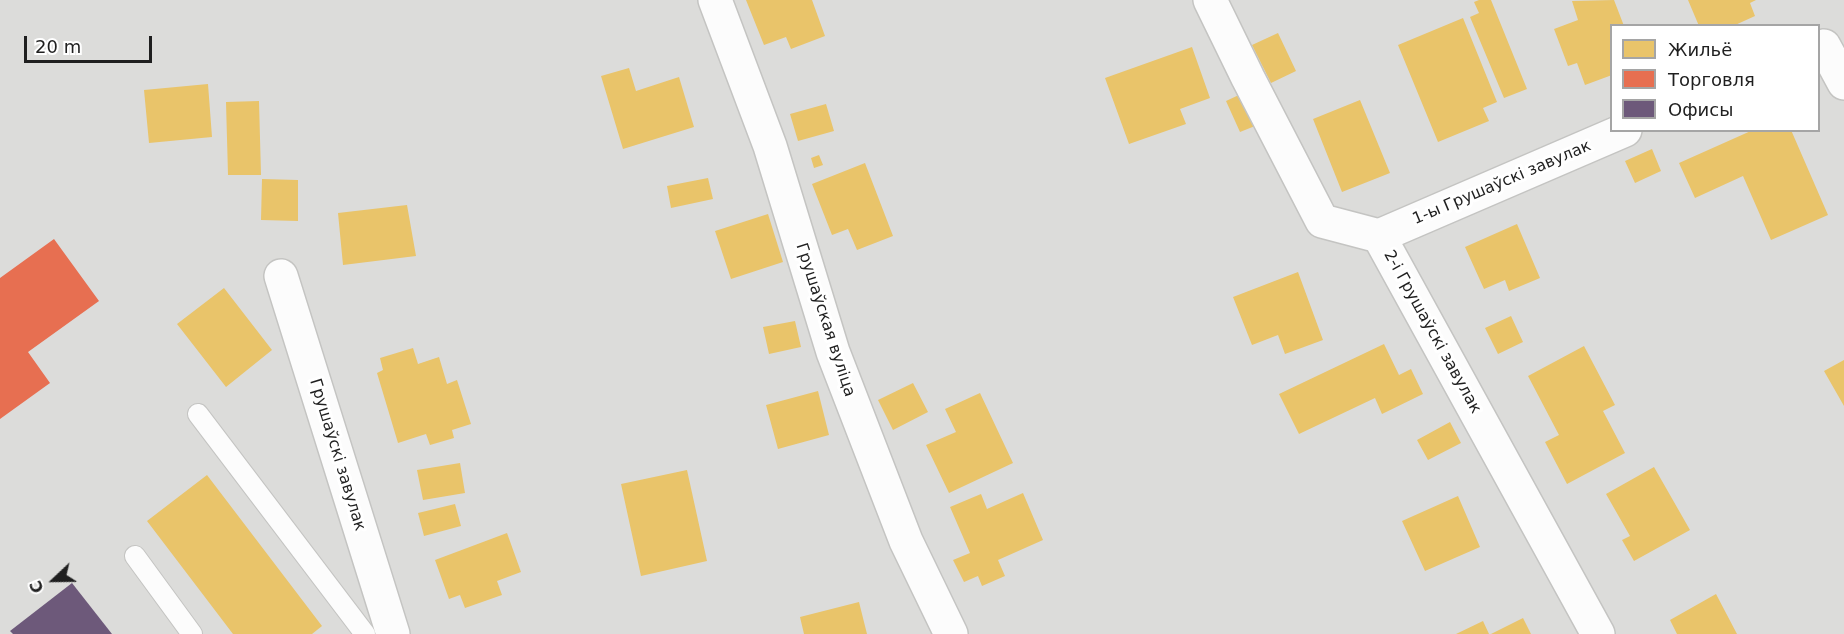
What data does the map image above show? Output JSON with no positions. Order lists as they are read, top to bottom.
{
  "streets": {
    "street": [
      "1-ы Грушаўскі завулак",
      "Грушаўская вуліца",
      "2-і Грушаўскі завулак",
      "Грушаўскі завулак"
    ]
  },
  "crossings": [
    ["1-ы Грушаўскі завулак", "2-і Грушаўскі завулак"]
  ],
  "legend": ["Жильё", "Торговля", "Офисы"],
  "scale_bar": "20 m",
  "north": "left"
}
